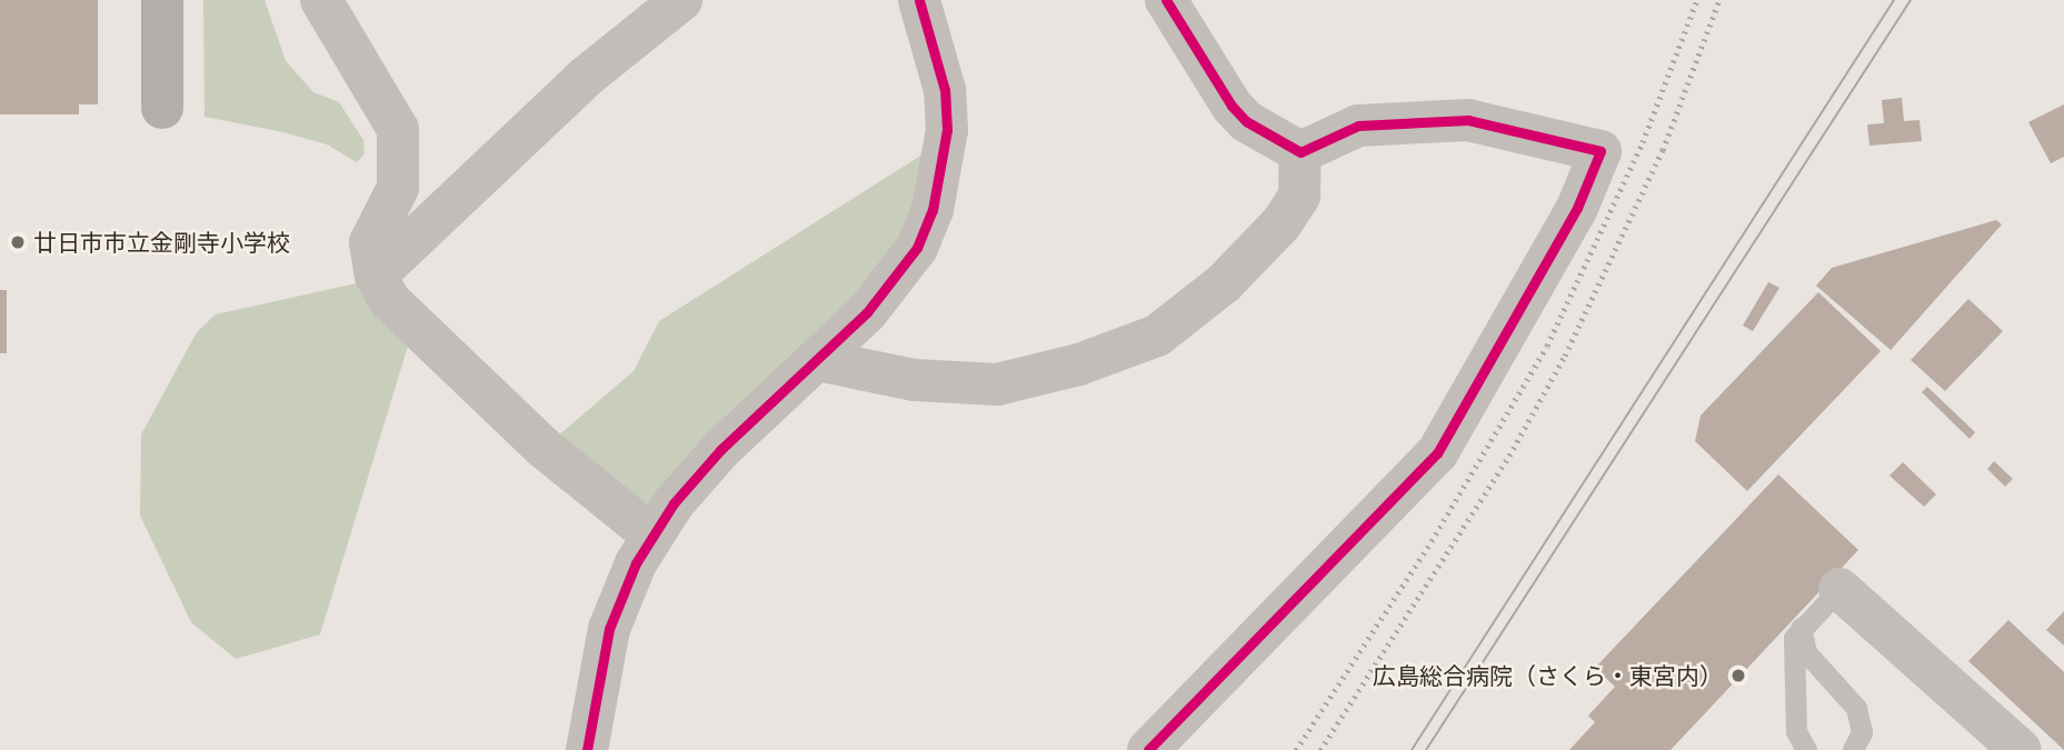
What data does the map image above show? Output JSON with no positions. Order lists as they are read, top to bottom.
{
  "places": ["廿日市市立金剛寺小学校", "広島総合病院（さくら・東宮内）"]
}
